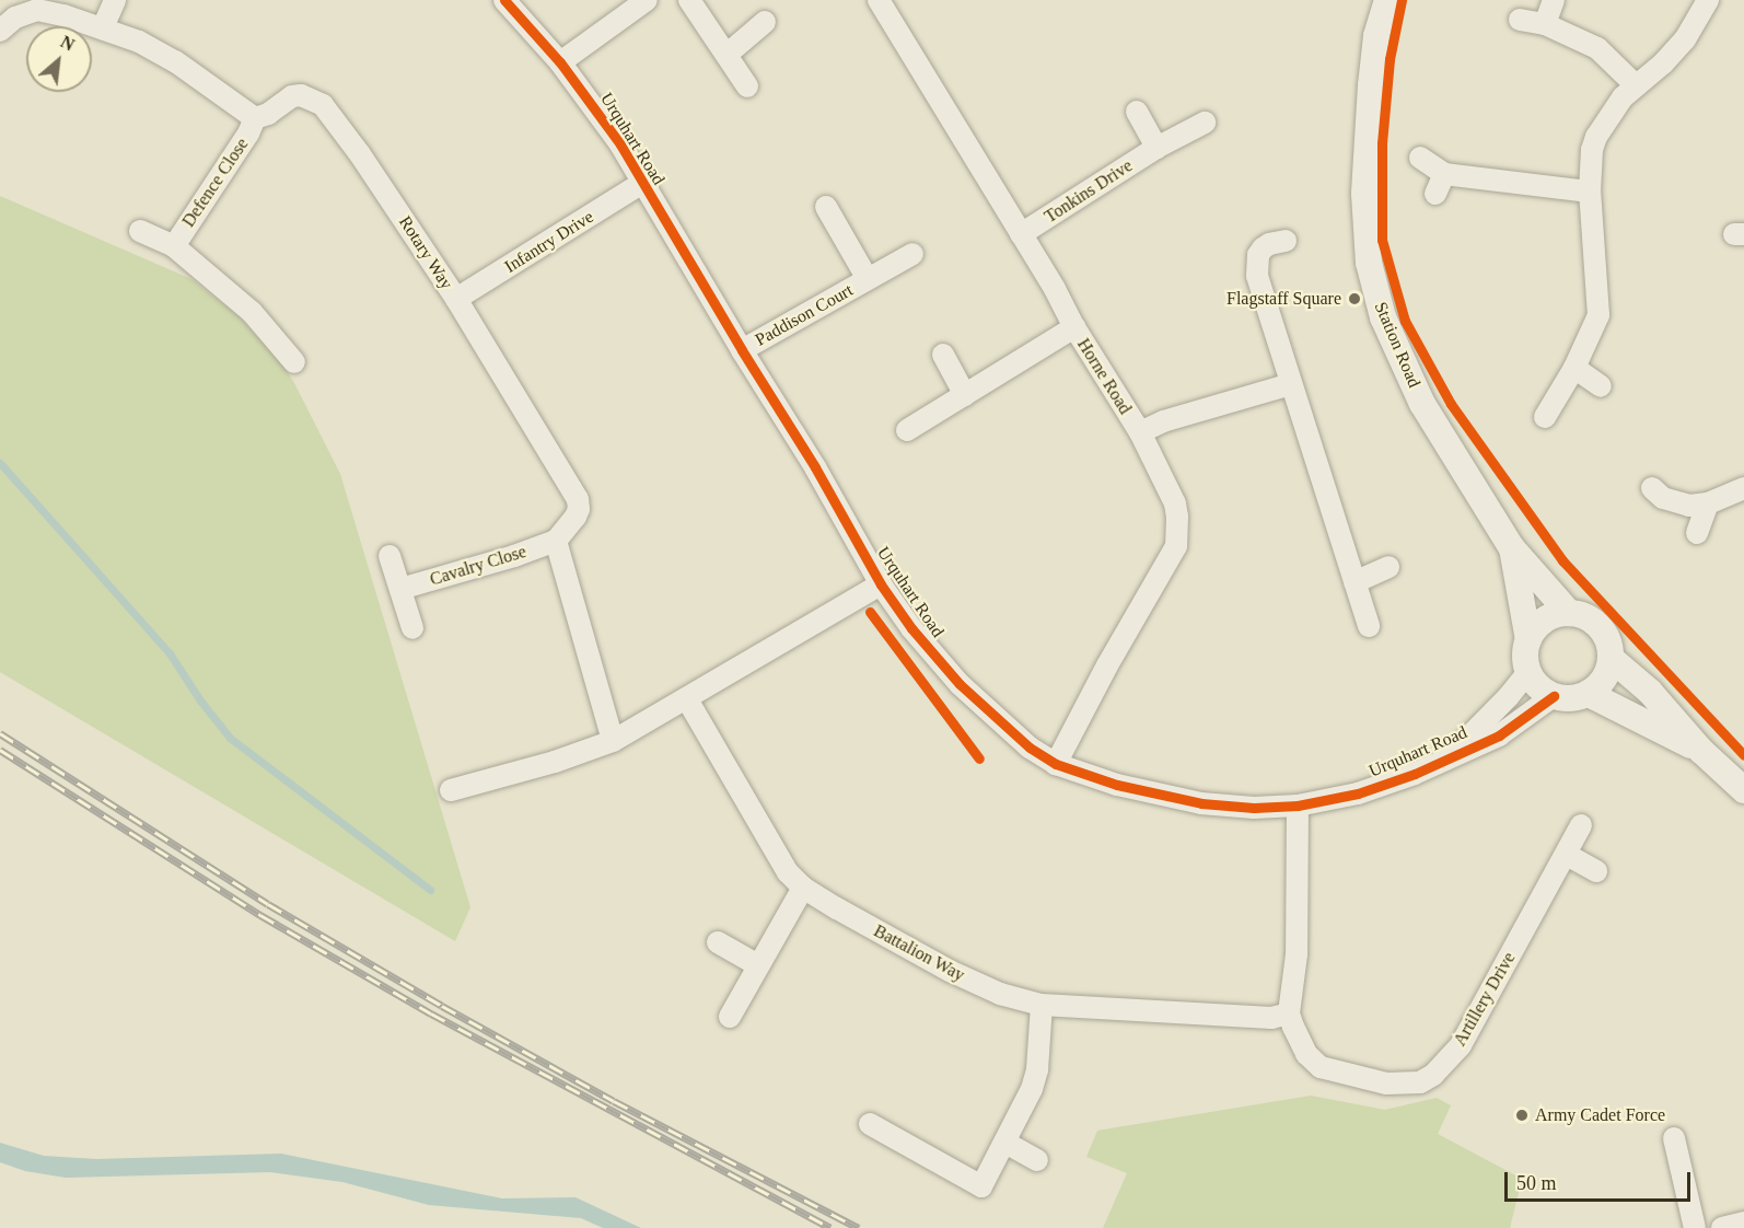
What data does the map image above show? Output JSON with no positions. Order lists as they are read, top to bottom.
{
  "streets": {
    "street": [
      "Urquhart Road",
      "Defence Close",
      "Tonkins Drive",
      "Infantry Drive",
      "Rotary Way",
      "Paddison Court",
      "Station Road",
      "Horne Road",
      "Cavalry Close",
      "Battalion Way",
      "Artillery Drive"
    ]
  },
  "crossings": [
    ["Urquhart Road", "Infantry Drive"],
    ["Urquhart Road", "Paddison Court"],
    ["Urquhart Road", "Station Road"],
    ["Urquhart Road", "Horne Road"],
    ["Defence Close", "Rotary Way"],
    ["Tonkins Drive", "Horne Road"],
    ["Infantry Drive", "Rotary Way"],
    ["Rotary Way", "Cavalry Close"],
    ["Battalion Way", "Artillery Drive"]
  ],
  "places": ["Flagstaff Square", "Army Cadet Force"],
  "scale_bar": "50 m",
  "north": "top right"
}
